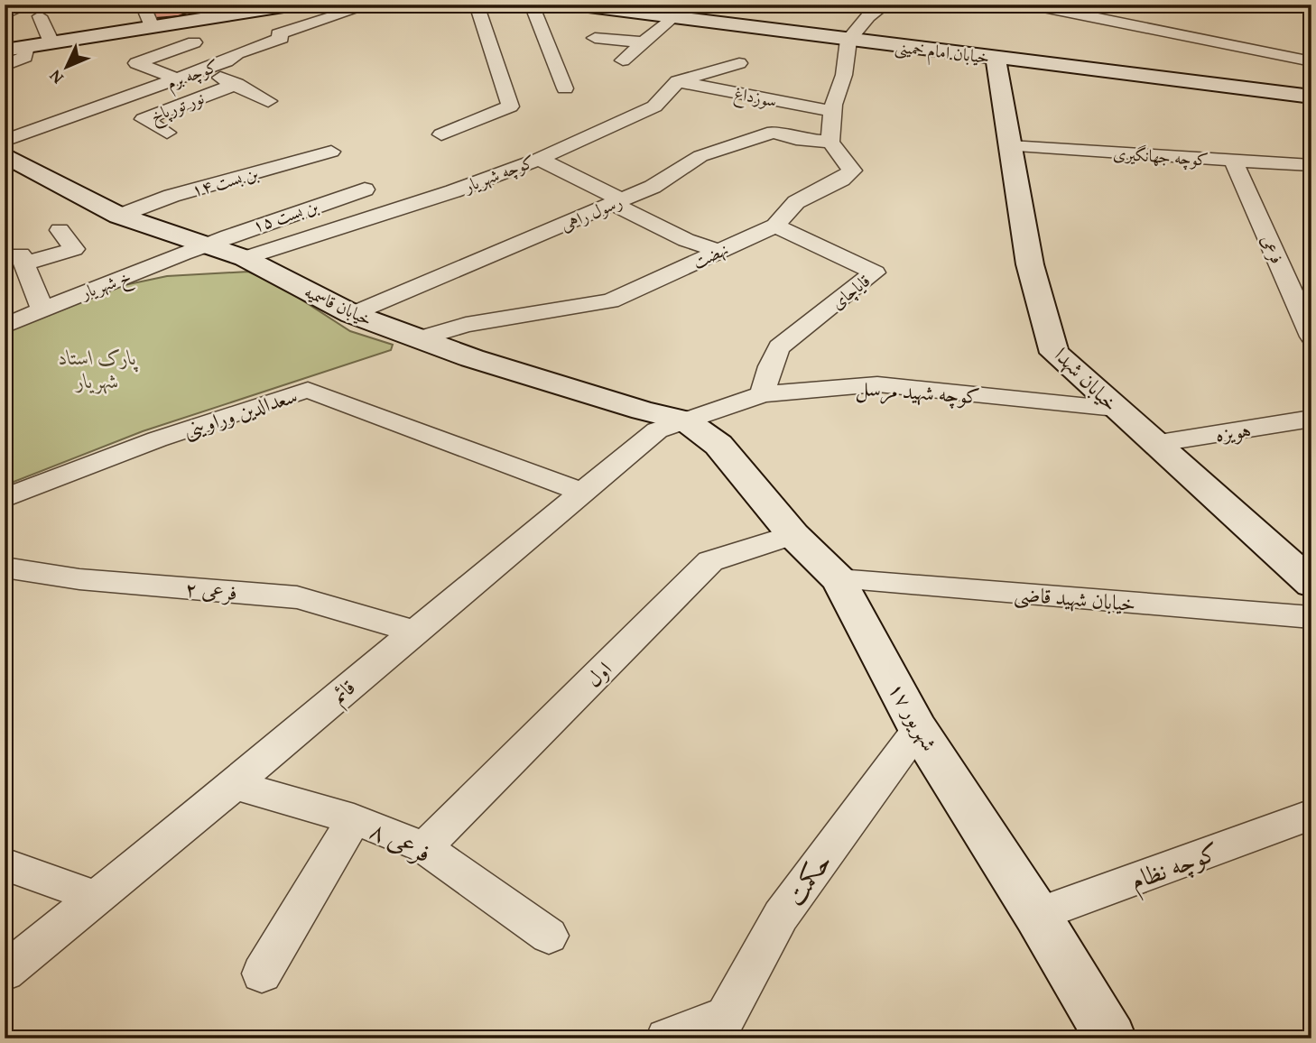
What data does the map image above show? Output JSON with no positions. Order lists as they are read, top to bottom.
{
  "streets": {
    "street": [
      "خیابان امام خمینی",
      "کوچه برم",
      "سوزداغ",
      "نور تورپاخ",
      "کوچه جهانگیری",
      "کوچه شهریار",
      "بن بست ۱۴",
      "رسول راهی",
      "بن بست ۱۵",
      "فرعی",
      "نهضت",
      "خ شهریار",
      "قایاچای",
      "خیابان قاسمیه",
      "خیابان شهدا",
      "کوچه شهید مرسل",
      "سعدالدین وراوینی",
      "هویزه",
      "فرعی ۲",
      "خیابان شهید قاضی",
      "اول",
      "قائم",
      "۱۷ شهریور",
      "فرعی ۸",
      "کوچه نظام",
      "حکمت"
    ]
  },
  "crossings": [
    ["خیابان امام خمینی", "خیابان شهدا"],
    ["سوزداغ", "کوچه شهریار"],
    ["کوچه جهانگیری", "فرعی"],
    ["کوچه جهانگیری", "خیابان شهدا"],
    ["کوچه شهریار", "خیابان قاسمیه"],
    ["بن بست ۱۴", "خیابان قاسمیه"],
    ["رسول راهی", "نهضت"],
    ["رسول راهی", "خیابان قاسمیه"],
    ["بن بست ۱۵", "خ شهریار"],
    ["بن بست ۱۵", "خیابان قاسمیه"],
    ["نهضت", "قایاچای"],
    ["نهضت", "خیابان قاسمیه"],
    ["خ شهریار", "خیابان قاسمیه"],
    ["قایاچای", "کوچه شهید مرسل"],
    ["خیابان قاسمیه", "کوچه شهید مرسل"],
    ["خیابان قاسمیه", "قائم"],
    ["خیابان قاسمیه", "۱۷ شهریور"],
    ["خیابان شهدا", "کوچه شهید مرسل"],
    ["خیابان شهدا", "هویزه"],
    ["کوچه شهید مرسل", "قائم"],
    ["کوچه شهید مرسل", "۱۷ شهریور"],
    ["سعدالدین وراوینی", "قائم"],
    ["فرعی ۲", "قائم"],
    ["خیابان شهید قاضی", "۱۷ شهریور"],
    ["اول", "۱۷ شهریور"],
    ["اول", "فرعی ۸"],
    ["قائم", "۱۷ شهریور"],
    ["قائم", "فرعی ۸"],
    ["۱۷ شهریور", "کوچه نظام"],
    ["۱۷ شهریور", "حکمت"]
  ],
  "parks": ["پارک استاد شهریار"],
  "north": "bottom left"
}
